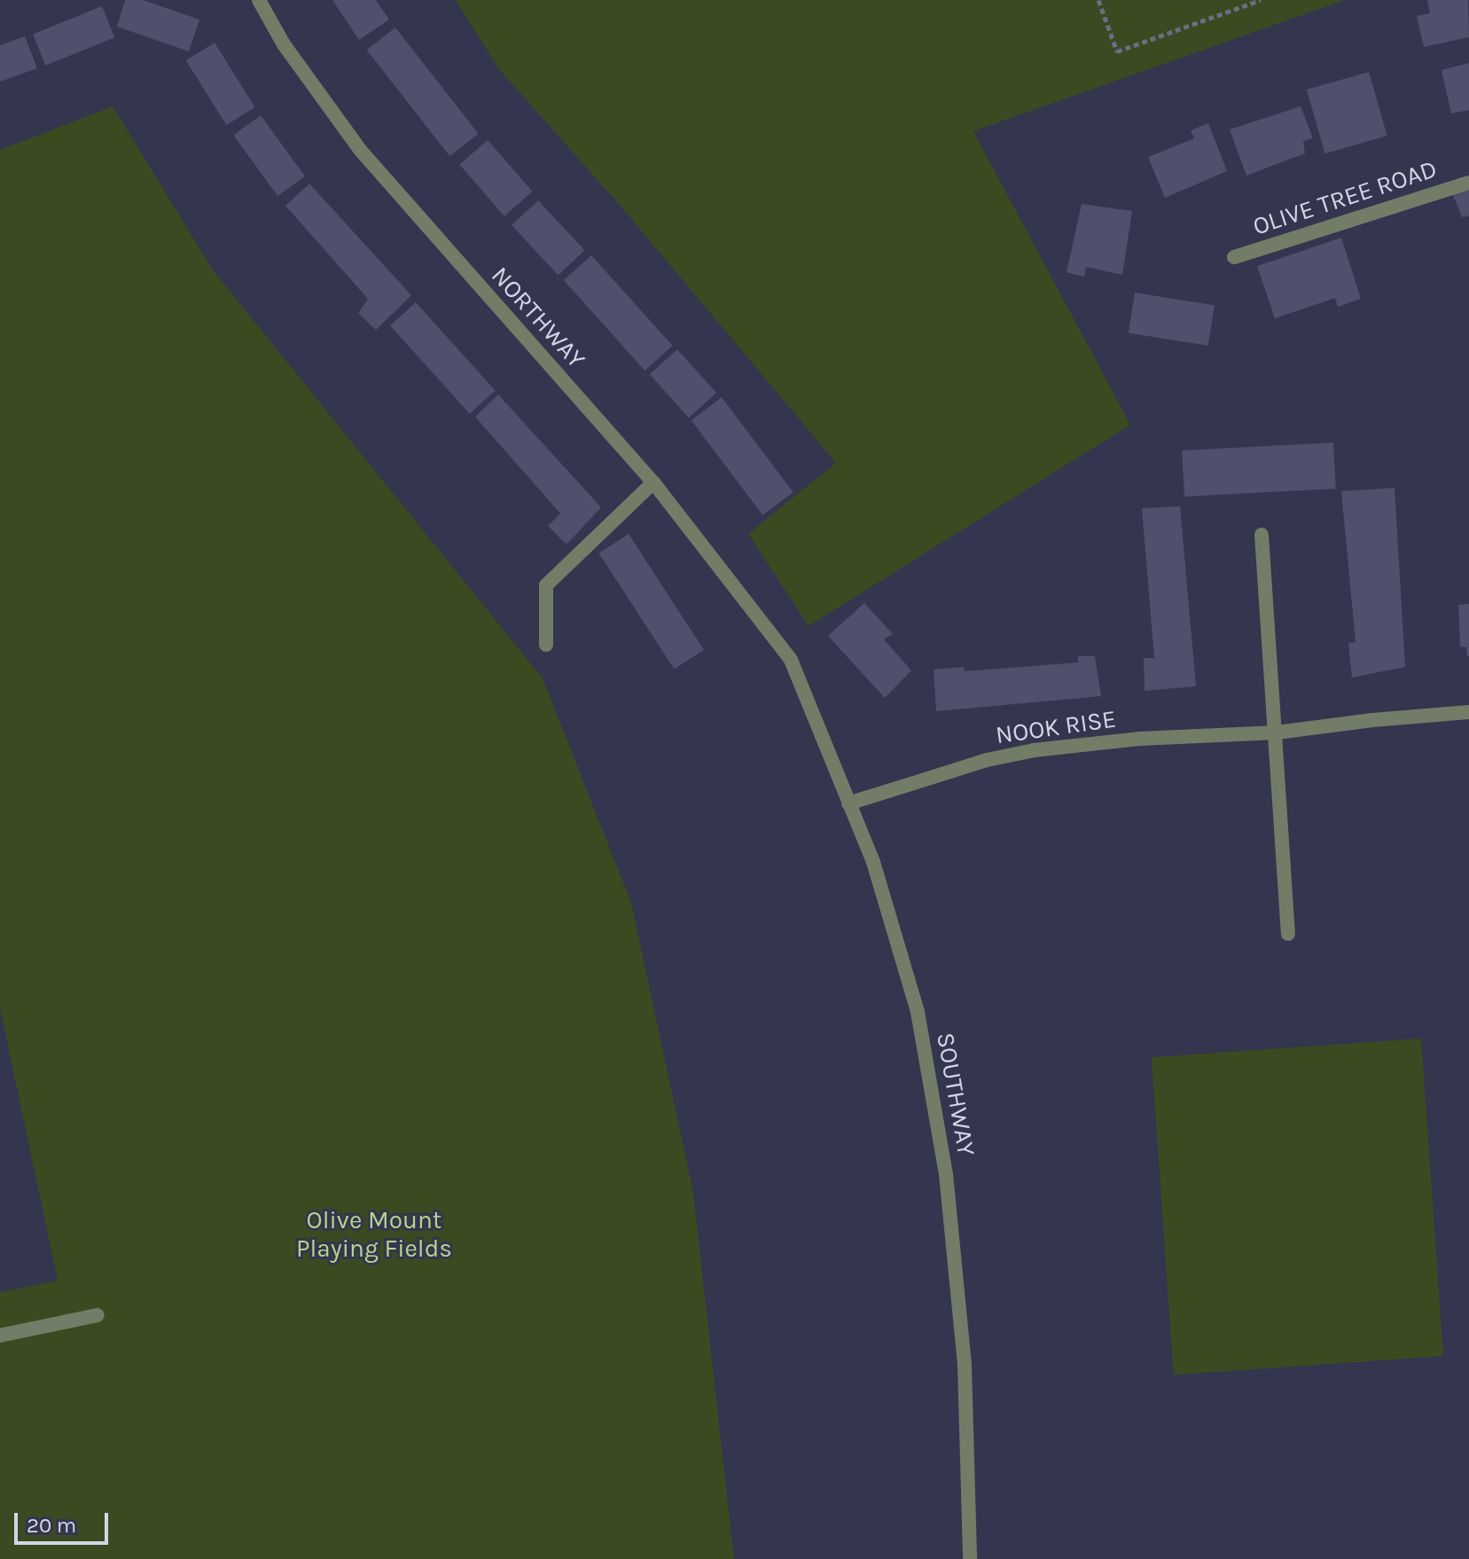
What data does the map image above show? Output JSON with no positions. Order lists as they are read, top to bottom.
{
  "streets": {
    "street": [
      "OLIVE TREE ROAD",
      "NORTHWAY",
      "NOOK RISE",
      "SOUTHWAY"
    ]
  },
  "crossings": [
    ["NORTHWAY", "SOUTHWAY"],
    ["NOOK RISE", "SOUTHWAY"]
  ],
  "parks": ["Olive Mount Playing Fields"],
  "scale_bar": "20 m"
}
